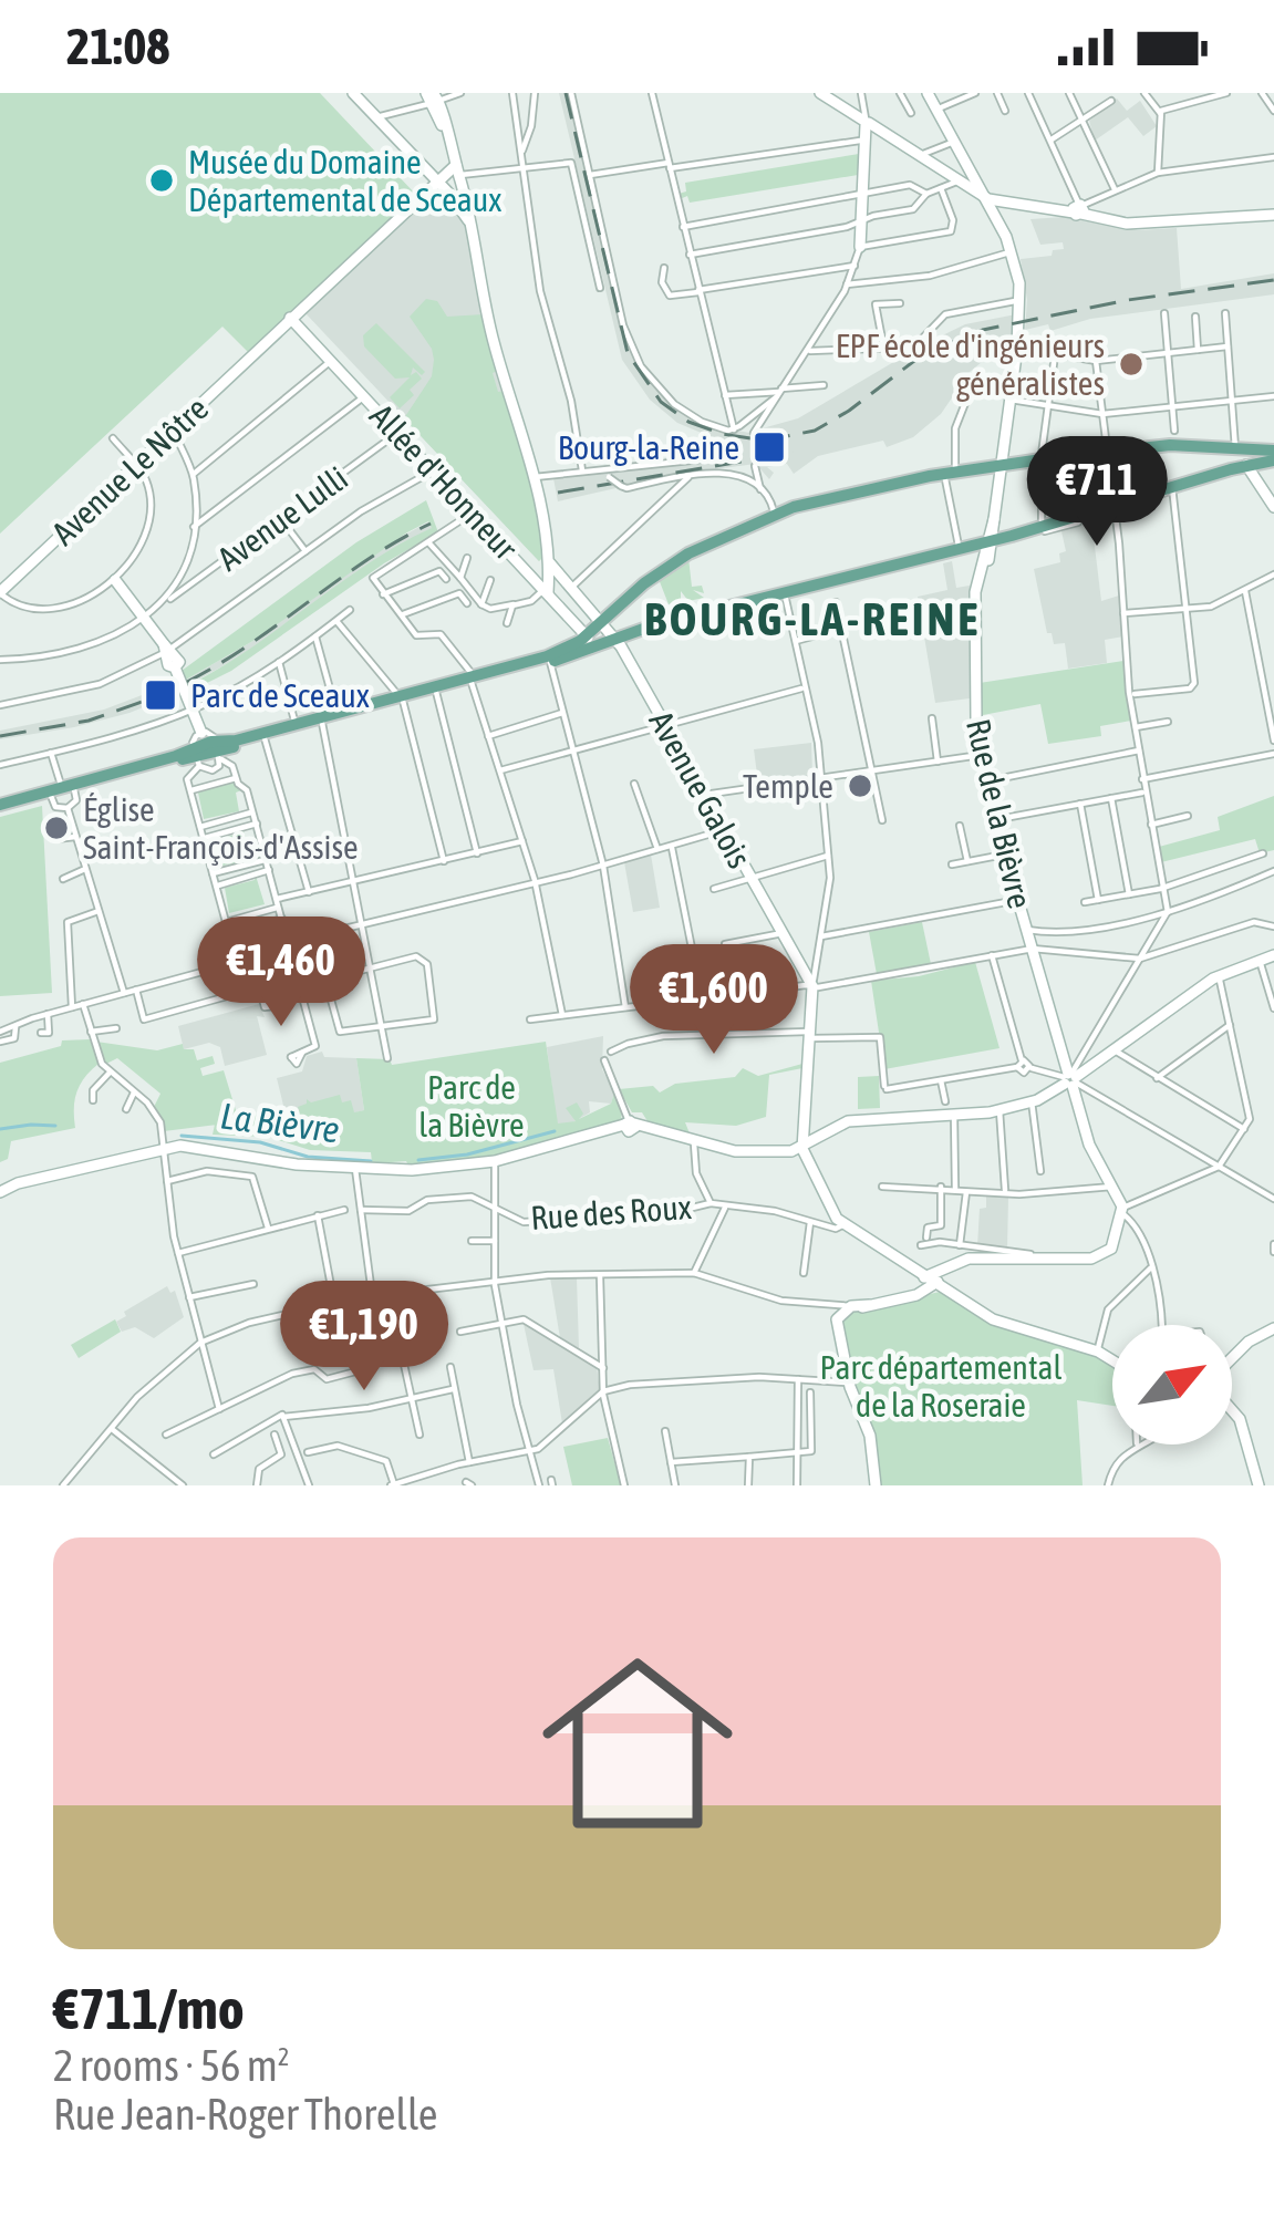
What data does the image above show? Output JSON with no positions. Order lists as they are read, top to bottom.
{
  "streets": {
    "main road": [
      "Avenue Le Nôtre",
      "Allée d'Honneur",
      "Avenue Galois",
      "Rue de la Bièvre"
    ],
    "street": ["Avenue Lulli", "Rue des Roux"]
  },
  "crossings": [
    ["Avenue Le Nôtre", "Allée d'Honneur"],
    ["Allée d'Honneur", "Avenue Lulli"]
  ],
  "districts": ["BOURG-LA-REINE"],
  "water": ["La Bièvre"],
  "parks": ["Parc de la Bièvre", "Parc départemental de la Roseraie"],
  "places": {
    "other": [
      "Musée du Domaine Départemental de Sceaux",
      "EPF école d'ingénieurs généralistes",
      "Temple",
      "Église Saint-François-d'Assise"
    ],
    "transit": ["Bourg-la-Reine", "Parc de Sceaux"]
  },
  "north": "top right",
  "page": {
    "status": "21:08",
    "price": [
      "€711",
      "€1,460",
      "€1,600",
      "€1,190"
    ],
    "list": [
      {
        "name": "€711/mo",
        "note": "2 rooms · 56 m² · Rue Jean-Roger Thorelle"
      }
    ]
  }
}
